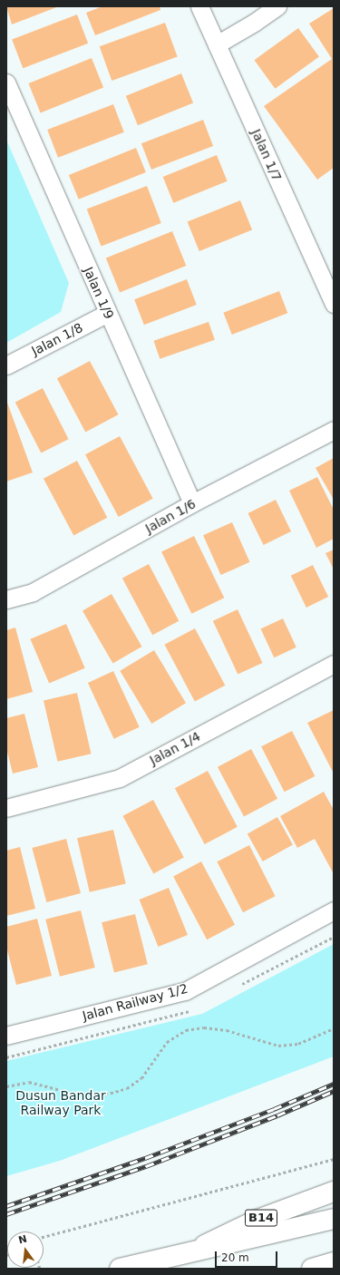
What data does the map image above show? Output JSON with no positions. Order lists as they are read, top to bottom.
{
  "streets": {
    "main road": ["B14"],
    "street": [
      "Jalan 1/7",
      "Jalan 1/9",
      "Jalan 1/8",
      "Jalan 1/6",
      "Jalan 1/4",
      "Jalan Railway 1/2"
    ]
  },
  "crossings": [
    ["Jalan 1/9", "Jalan 1/8"],
    ["Jalan 1/9", "Jalan 1/6"]
  ],
  "parks": ["Dusun Bandar Railway Park"],
  "scale_bar": "20 m",
  "north": "top"
}
